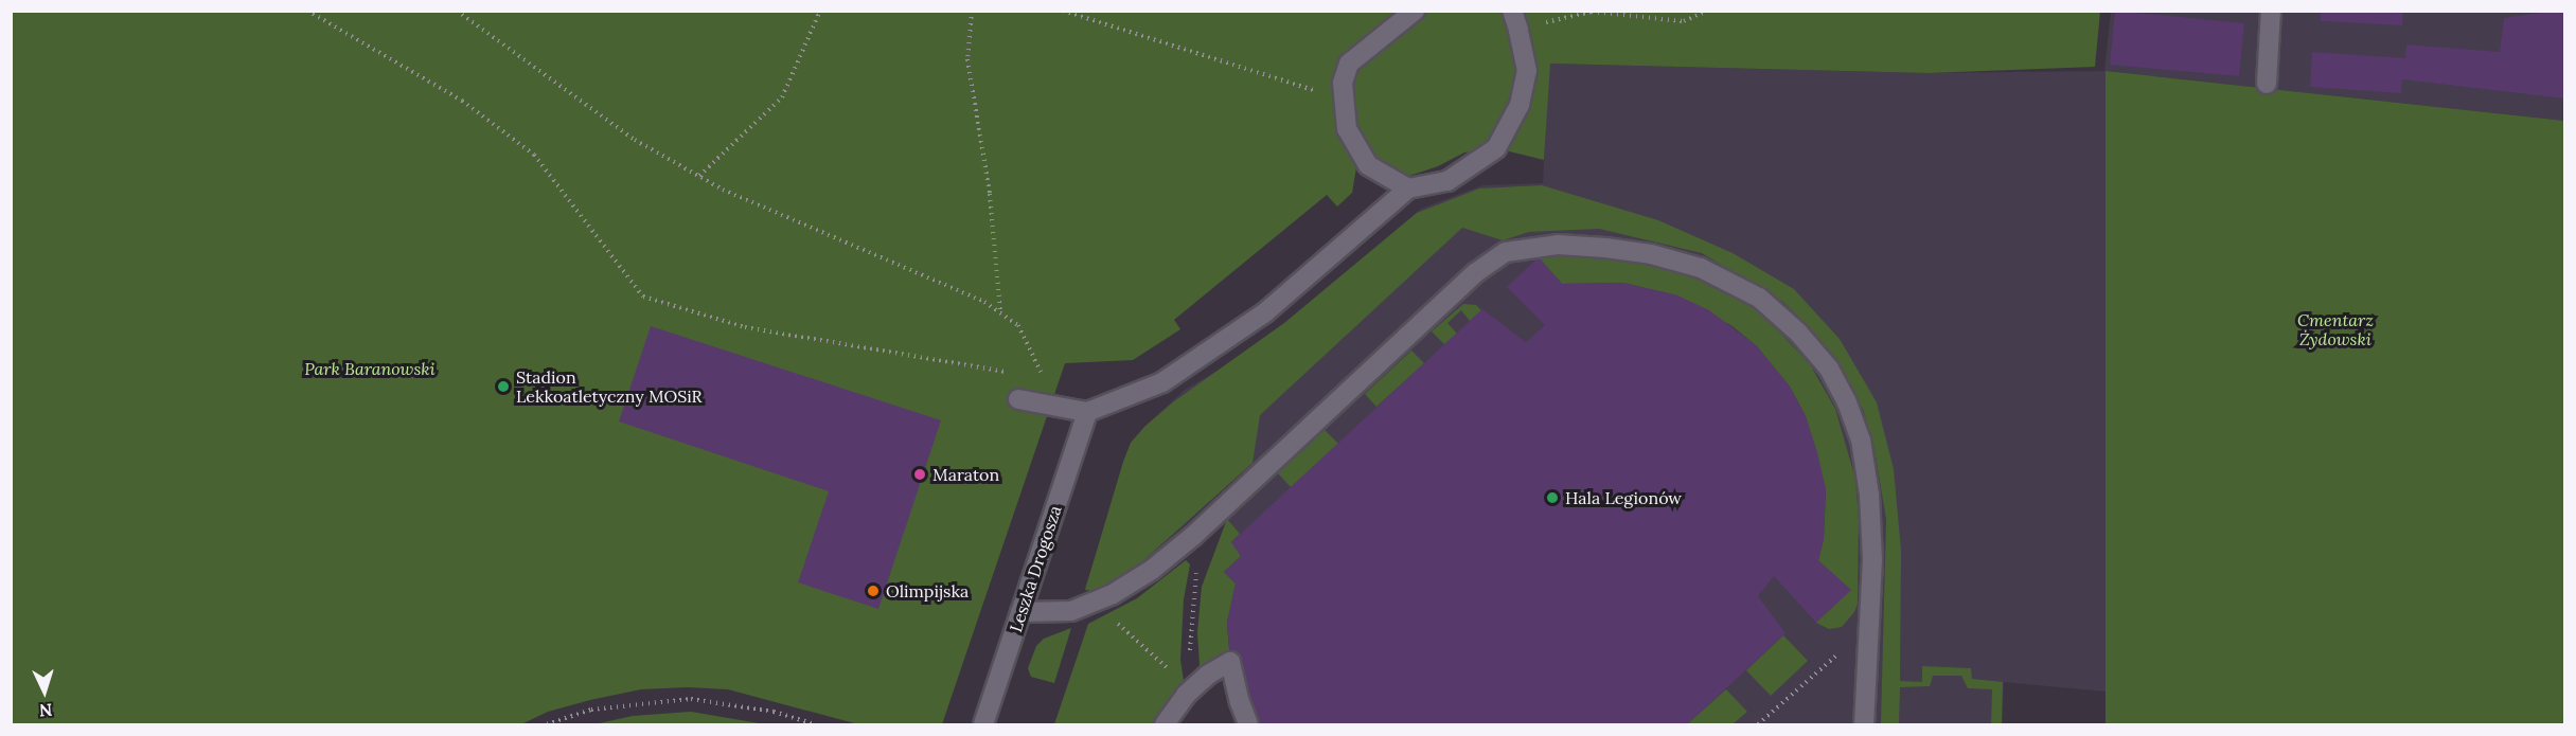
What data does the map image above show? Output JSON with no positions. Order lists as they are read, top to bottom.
{
  "streets": {
    "street": ["Leszka Drogosza"]
  },
  "parks": ["Cmentarz Żydowski", "Park Baranowski"],
  "places": [
    "Stadion Lekkoatletyczny MOSiR",
    "Maraton",
    "Hala Legionów",
    "Olimpijska"
  ],
  "north": "bottom"
}
